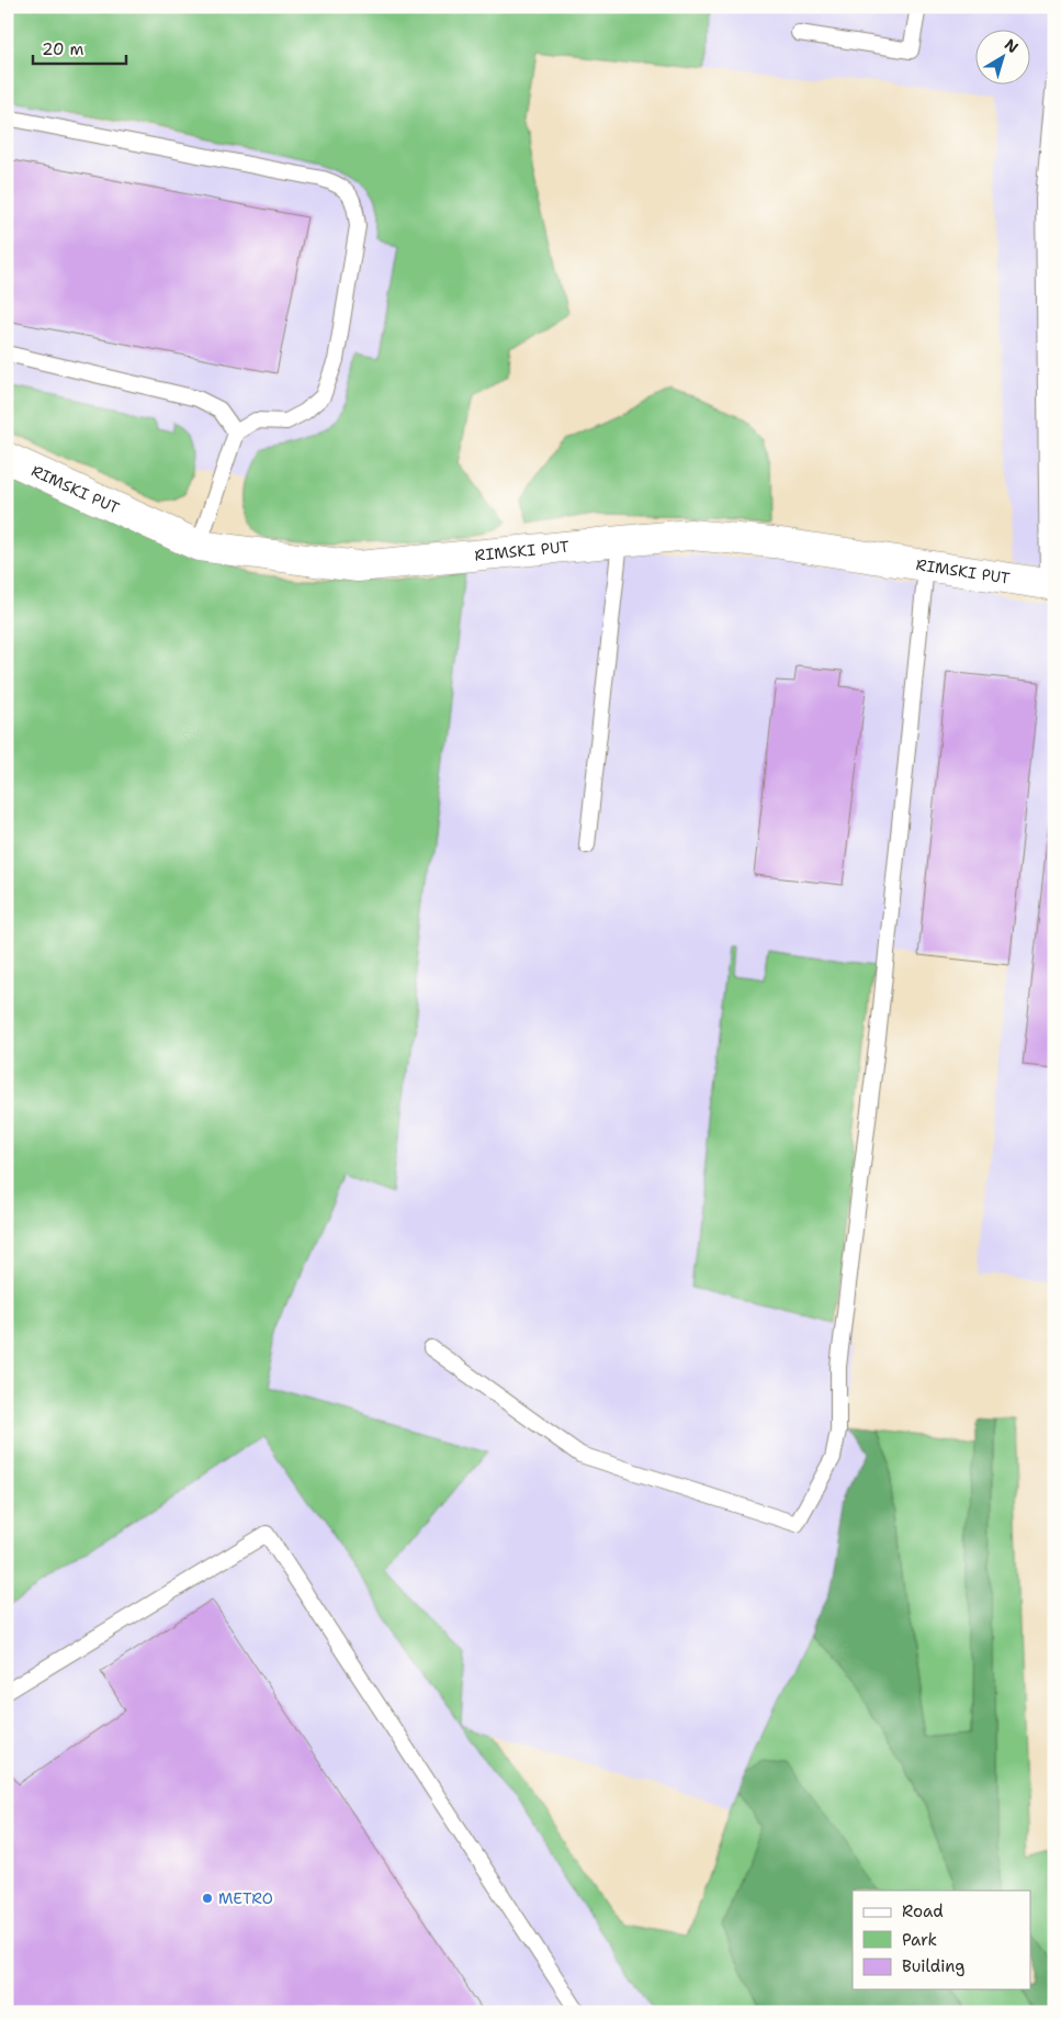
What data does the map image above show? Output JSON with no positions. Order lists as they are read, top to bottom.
{
  "streets": {
    "street": ["RIMSKI PUT"]
  },
  "places": ["METRO"],
  "legend": ["Road", "Park", "Building"],
  "scale_bar": "20 m",
  "north": "top right"
}
